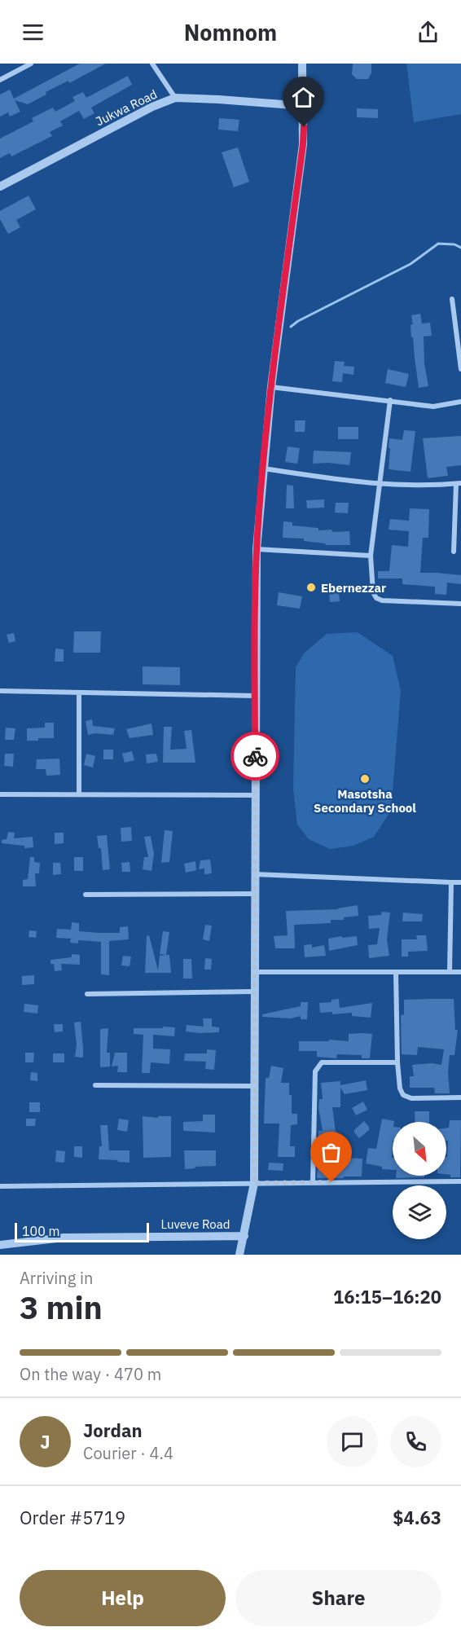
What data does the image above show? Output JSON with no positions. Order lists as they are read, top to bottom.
{
  "streets": {
    "street": ["Jukwa Road", "Luveve Road"]
  },
  "places": ["Ebernezzar", "Masotsha Secondary School"],
  "scale_bar": "100 m",
  "north": "bottom right",
  "page": {
    "header": "Nomnom",
    "scale": "100 m",
    "heading": ["3 min", "Arriving in", "16:15–16:20"],
    "panel": [
      "Jordan",
      "Courier · 4.4",
      "Order #5719",
      "$4.63"
    ],
    "bar": "On the way · 470 m",
    "round": "J",
    "buttons": ["Help", "Share"]
  }
}
